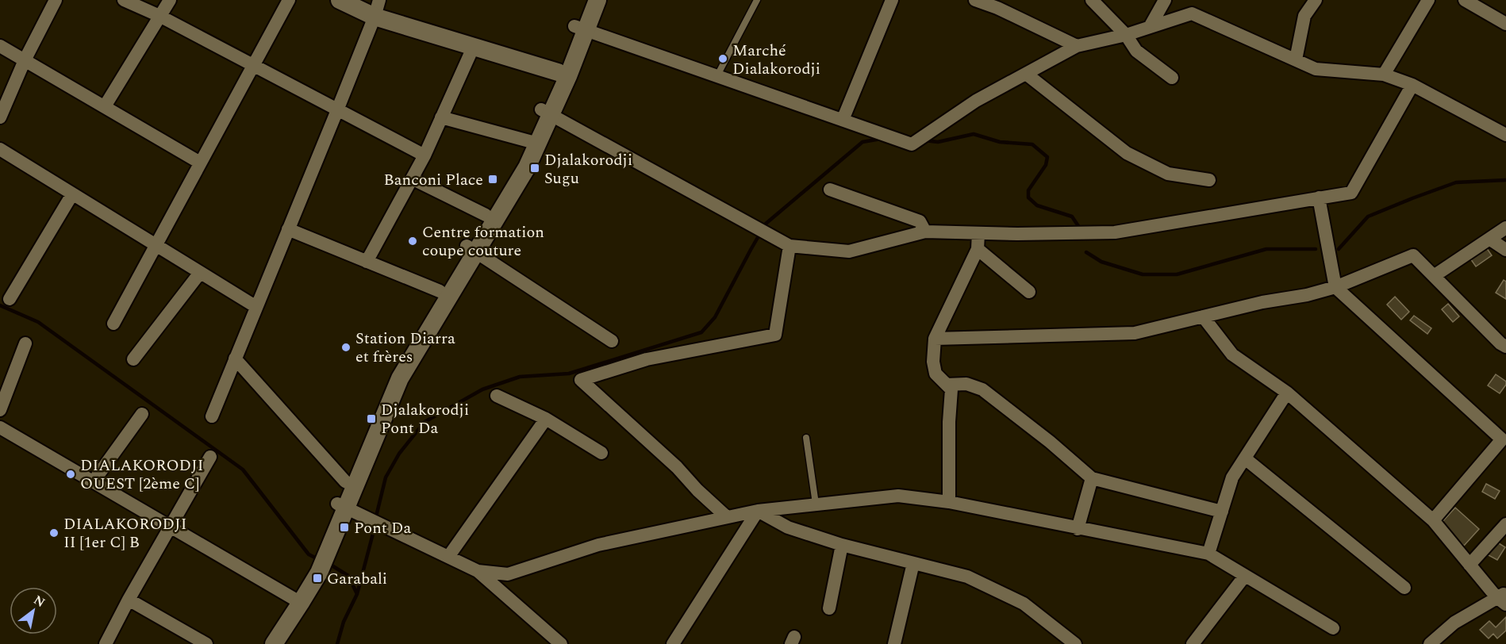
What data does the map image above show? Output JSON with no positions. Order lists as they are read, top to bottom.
{
  "places": {
    "other": [
      "Marché Dialakorodji",
      "Centre formation coupe couture",
      "Station Diarra et frères",
      "DIALAKORODJI OUEST [2ème C]",
      "DIALAKORODJI II [1er C] B"
    ],
    "transit": [
      "Djalakorodji Sugu",
      "Banconi Place",
      "Djalakorodji Pont Da",
      "Pont Da",
      "Garabali"
    ]
  },
  "north": "top right"
}
